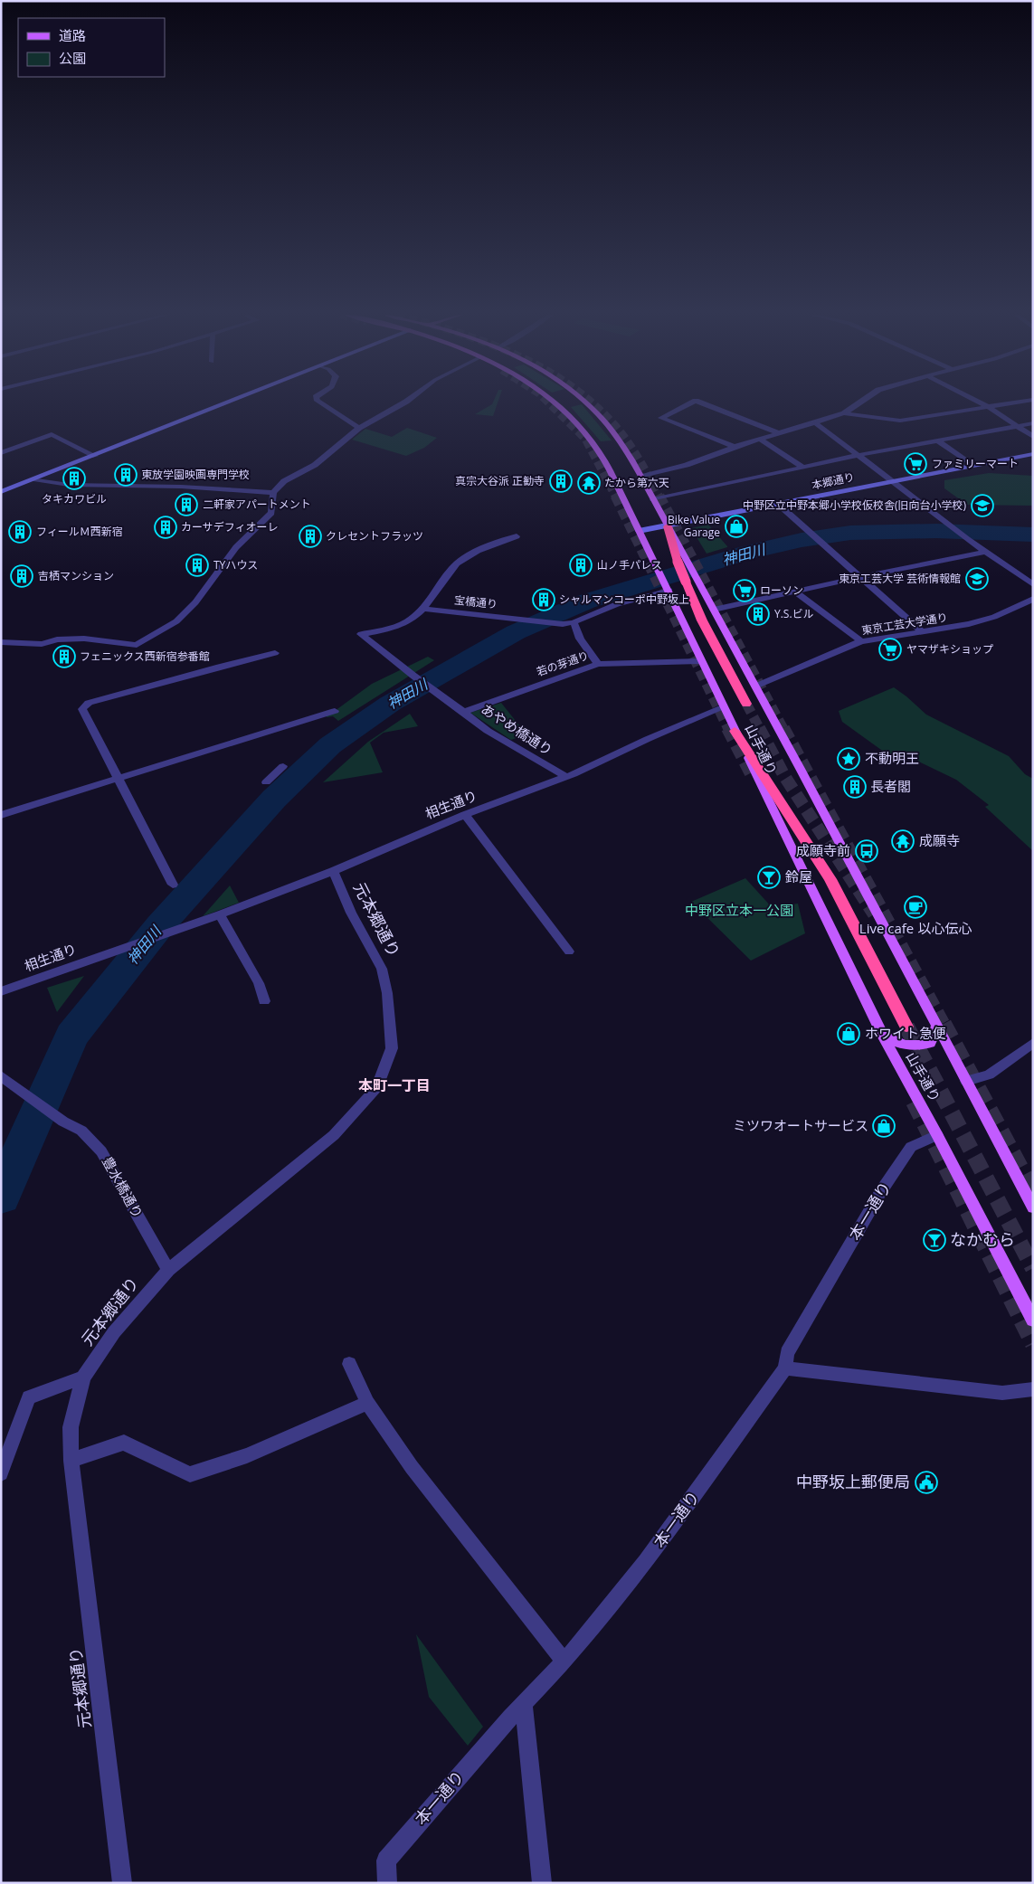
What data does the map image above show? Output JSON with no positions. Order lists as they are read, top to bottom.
{
  "streets": {
    "main road": ["本郷通り", "山手通り"],
    "street": [
      "宝橋通り",
      "東京工芸大学通り",
      "若の芽通り",
      "あやめ橋通り",
      "相生通り",
      "元本郷通り",
      "豊水橋通り",
      "本一通り"
    ]
  },
  "crossings": [
    ["本郷通り", "山手通り"],
    ["宝橋通り", "あやめ橋通り"],
    ["宝橋通り", "山手通り"],
    ["東京工芸大学通り", "山手通り"],
    ["若の芽通り", "あやめ橋通り"],
    ["若の芽通り", "山手通り"],
    ["あやめ橋通り", "相生通り"],
    ["山手通り", "相生通り"],
    ["山手通り", "本一通り"],
    ["相生通り", "元本郷通り"],
    ["元本郷通り", "豊水橋通り"]
  ],
  "districts": ["本町一丁目"],
  "water": ["神田川"],
  "parks": ["中野区立本一公園"],
  "places": {
    "supermarket": ["ファミリーマート", "ローソン", "ヤマザキショップ"],
    "building": [
      "東放学園映画専門学校",
      "タキカワビル",
      "真宗大谷派 正勧寺",
      "二軒家アパートメント",
      "カーサデフィオーレ",
      "フィールＭ西新宿",
      "クレセントフラッツ",
      "TYハウス",
      "山ノ手パレス",
      "吉栖マンション",
      "シャルマンコーポ中野坂上",
      "Y.S.ビル",
      "フェニックス西新宿参番館",
      "長者閣"
    ],
    "temple": ["たから第六天", "成願寺"],
    "school or university": ["中野区立中野本郷小学校仮校舎(旧向台小学校)", "東京工芸大学 芸術情報館"],
    "shop": ["Bike Value Garage", "ホワイト急便", "ミツワオートサービス"],
    "place": ["不動明王"],
    "bus stop": ["成願寺前"],
    "bar": ["鈴屋", "なかむら"],
    "cafe": ["Live cafe 以心伝心"],
    "public building": ["中野坂上郵便局"]
  },
  "legend": ["道路", "公園"]
}
